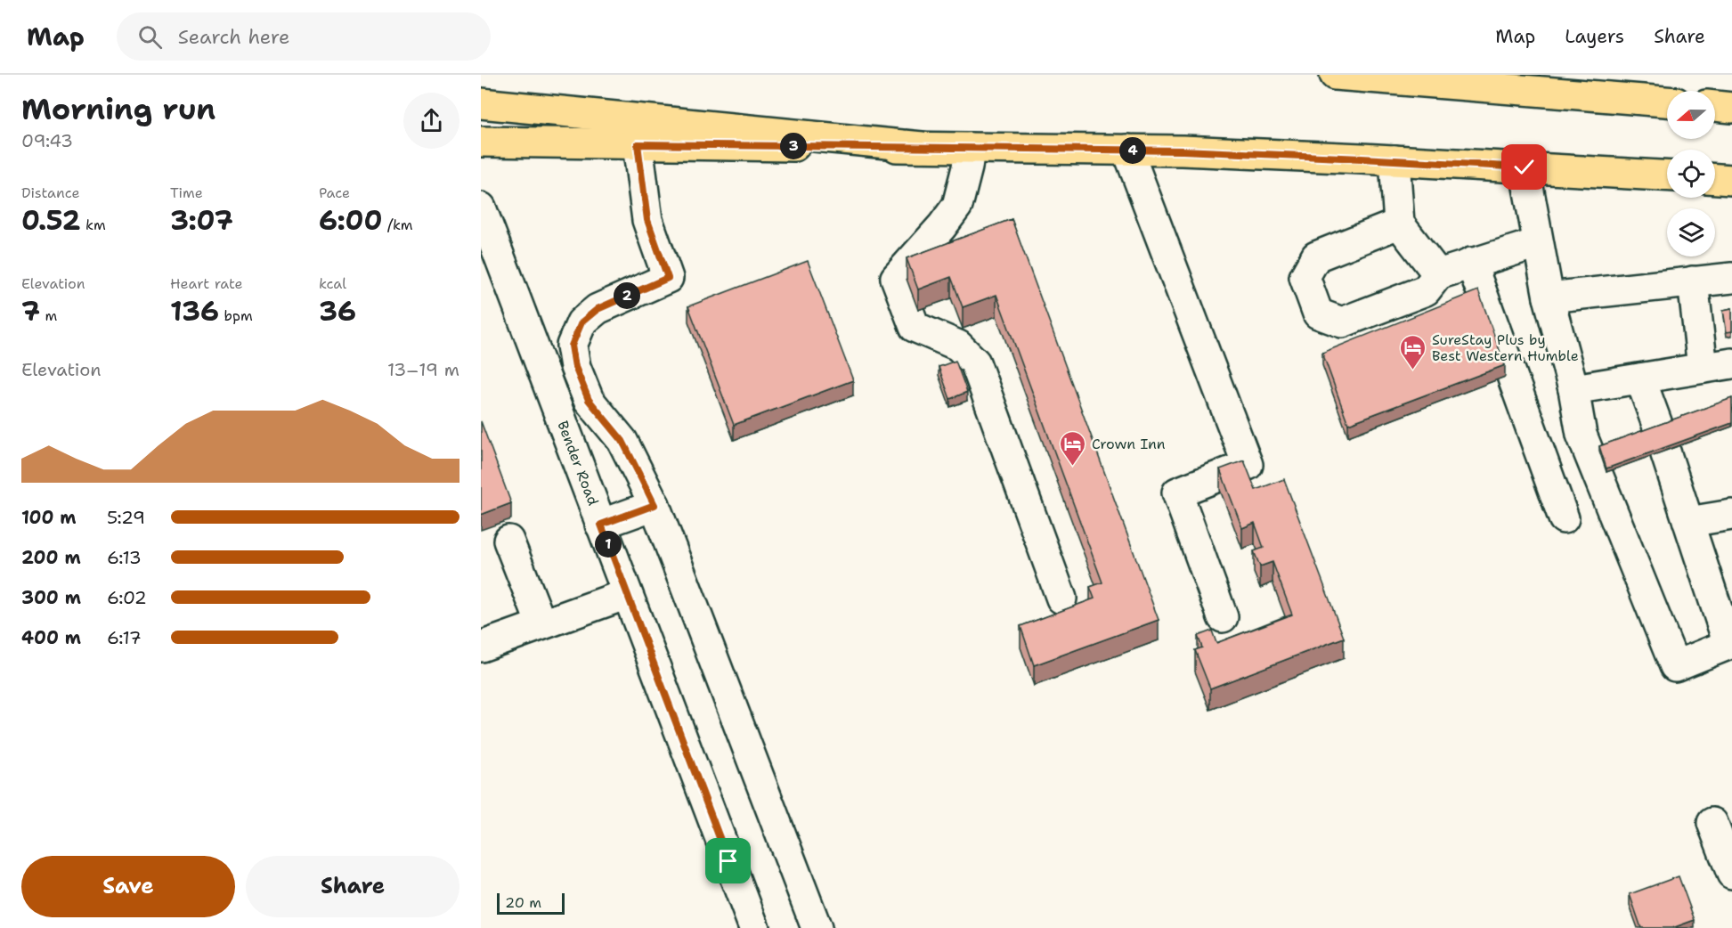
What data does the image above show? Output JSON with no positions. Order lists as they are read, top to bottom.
{
  "streets": {
    "street": ["Bender Road"]
  },
  "places": {
    "hotel": ["SureStay Plus by Best Western Humble", "Crown Inn"]
  },
  "scale_bar": "20 m",
  "north": "left",
  "page": {
    "header": "Map",
    "search": "Search here",
    "nav": ["Map", "Layers", "Share"],
    "heading": ["Morning run", "09:43"],
    "pins": [
      "3",
      "4",
      "2",
      "1"
    ],
    "stats": [
      ["Distance", "0.52 km"],
      ["Time", "3:07"],
      ["Pace", "6:00 /km"],
      ["Elevation", "7 m"],
      ["Heart rate", "136 bpm"],
      ["kcal", "36"]
    ],
    "chart": ["Elevation", "13–19 m"],
    "list": [
      {
        "name": "100 m",
        "note": "5:29"
      },
      {
        "name": "200 m",
        "note": "6:13"
      },
      {
        "name": "300 m",
        "note": "6:02"
      },
      {
        "name": "400 m",
        "note": "6:17"
      }
    ],
    "buttons": ["Save", "Share"],
    "scale": "20 m"
  }
}
